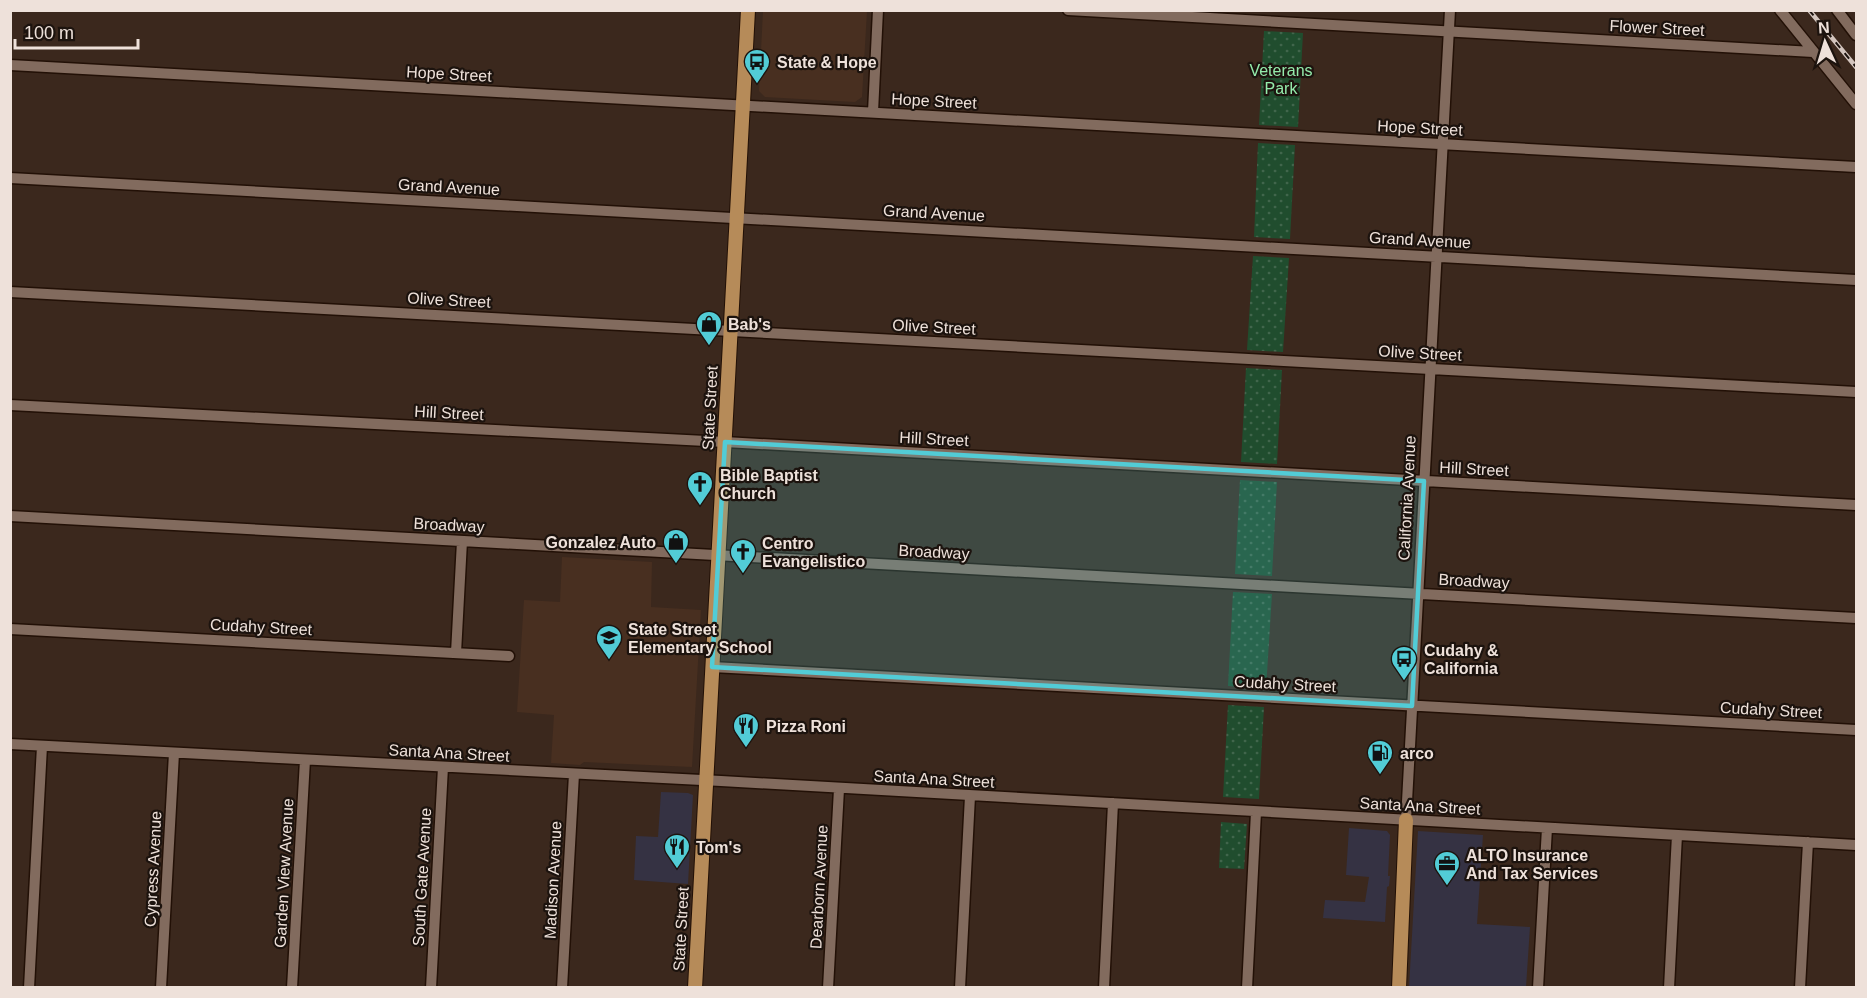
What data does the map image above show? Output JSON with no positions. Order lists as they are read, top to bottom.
{
  "streets": {
    "main road": ["State Street", "California Avenue"],
    "street": [
      "Flower Street",
      "Hope Street",
      "Grand Avenue",
      "Olive Street",
      "Hill Street",
      "Broadway",
      "Cudahy Street",
      "Santa Ana Street",
      "Cypress Avenue",
      "Garden View Avenue",
      "South Gate Avenue",
      "Madison Avenue",
      "Dearborn Avenue"
    ]
  },
  "crossings": [
    ["Flower Street", "California Avenue"],
    ["Hope Street", "State Street"],
    ["Hope Street", "California Avenue"],
    ["Grand Avenue", "State Street"],
    ["Grand Avenue", "California Avenue"],
    ["Olive Street", "State Street"],
    ["Olive Street", "California Avenue"],
    ["State Street", "Hill Street"],
    ["State Street", "Broadway"],
    ["State Street", "Cudahy Street"],
    ["State Street", "Santa Ana Street"],
    ["Hill Street", "California Avenue"],
    ["California Avenue", "Broadway"],
    ["California Avenue", "Cudahy Street"],
    ["California Avenue", "Santa Ana Street"],
    ["Santa Ana Street", "Cypress Avenue"],
    ["Santa Ana Street", "Garden View Avenue"],
    ["Santa Ana Street", "South Gate Avenue"],
    ["Santa Ana Street", "Madison Avenue"],
    ["Santa Ana Street", "Dearborn Avenue"]
  ],
  "parks": ["Veterans Park"],
  "places": {
    "bus stop": ["State & Hope", "Cudahy & California"],
    "shop": ["Bab's", "Gonzalez Auto"],
    "church": ["Bible Baptist Church", "Centro Evangelistico"],
    "school or university": ["State Street Elementary School"],
    "restaurant": ["Pizza Roni", "Tom's"],
    "fuel station": ["arco"],
    "office": ["ALTO Insurance And Tax Services"]
  },
  "scale_bar": "100 m",
  "north": "top"
}
